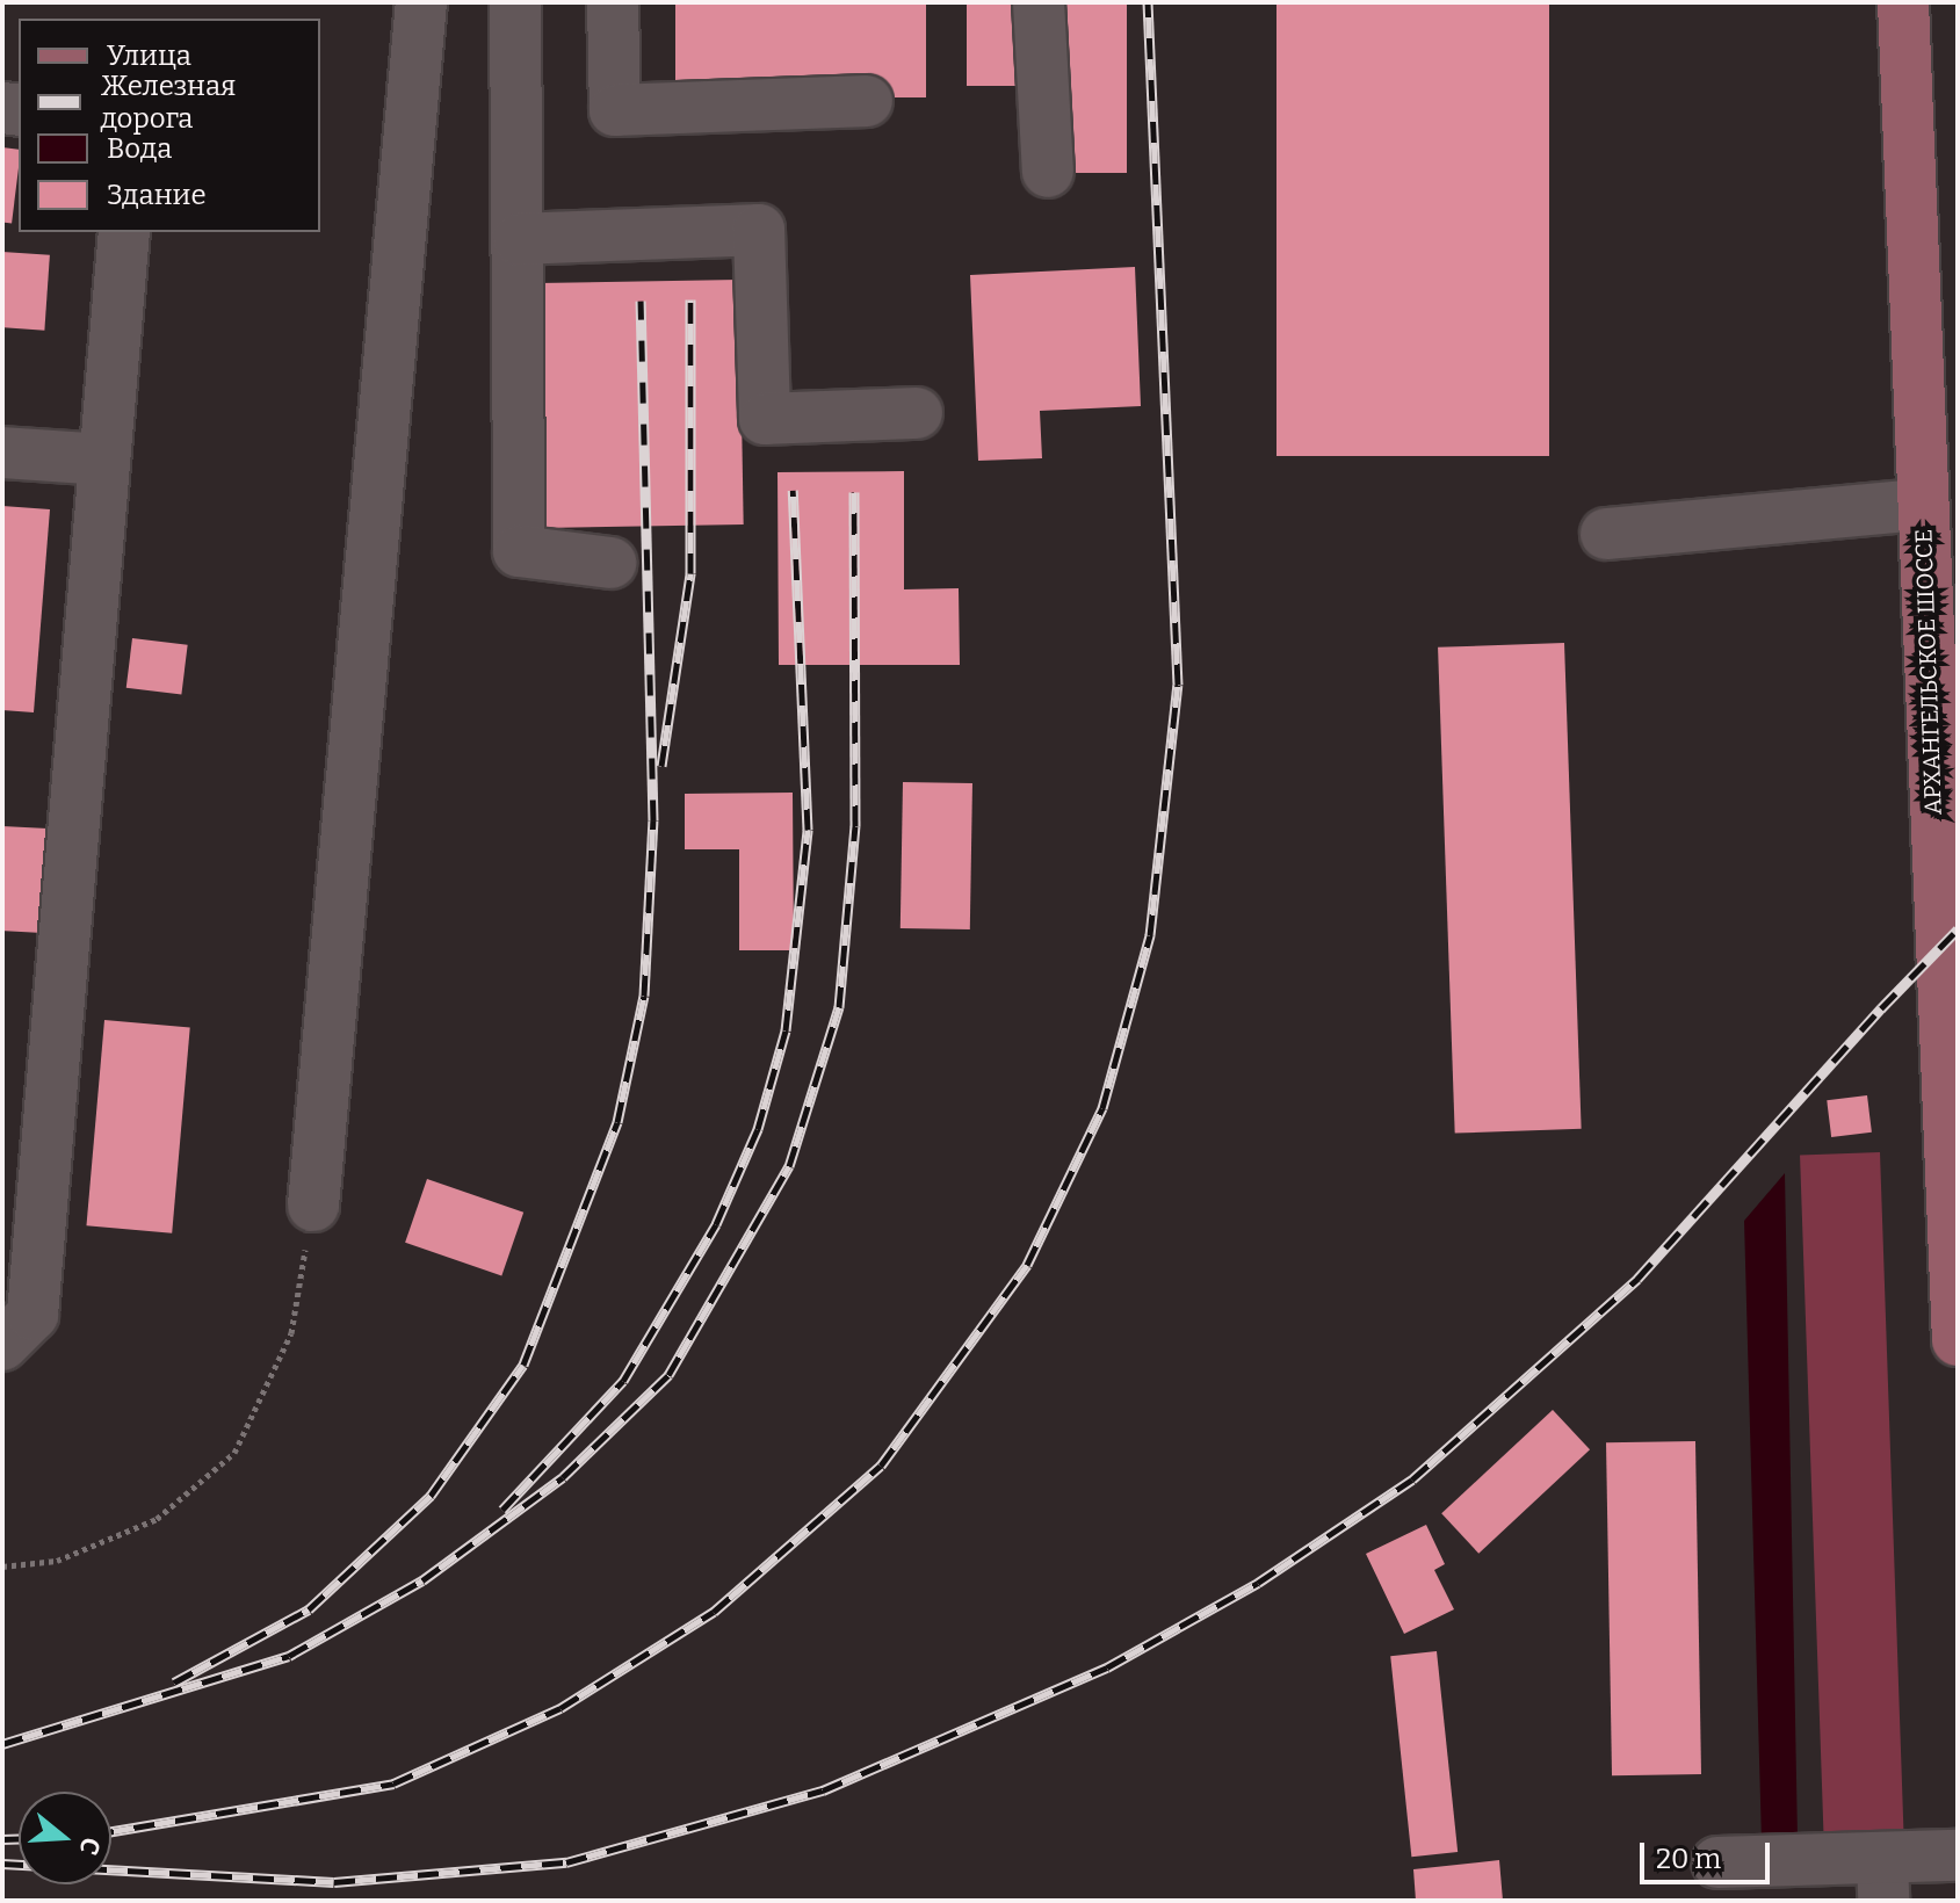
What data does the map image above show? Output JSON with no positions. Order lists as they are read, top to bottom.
{
  "streets": {
    "main road": ["АРХАНГЕЛЬСКОЕ ШОССЕ"]
  },
  "legend": [
    "Улица",
    "Железная дорога",
    "Вода",
    "Здание"
  ],
  "scale_bar": "20 m",
  "north": "right"
}
